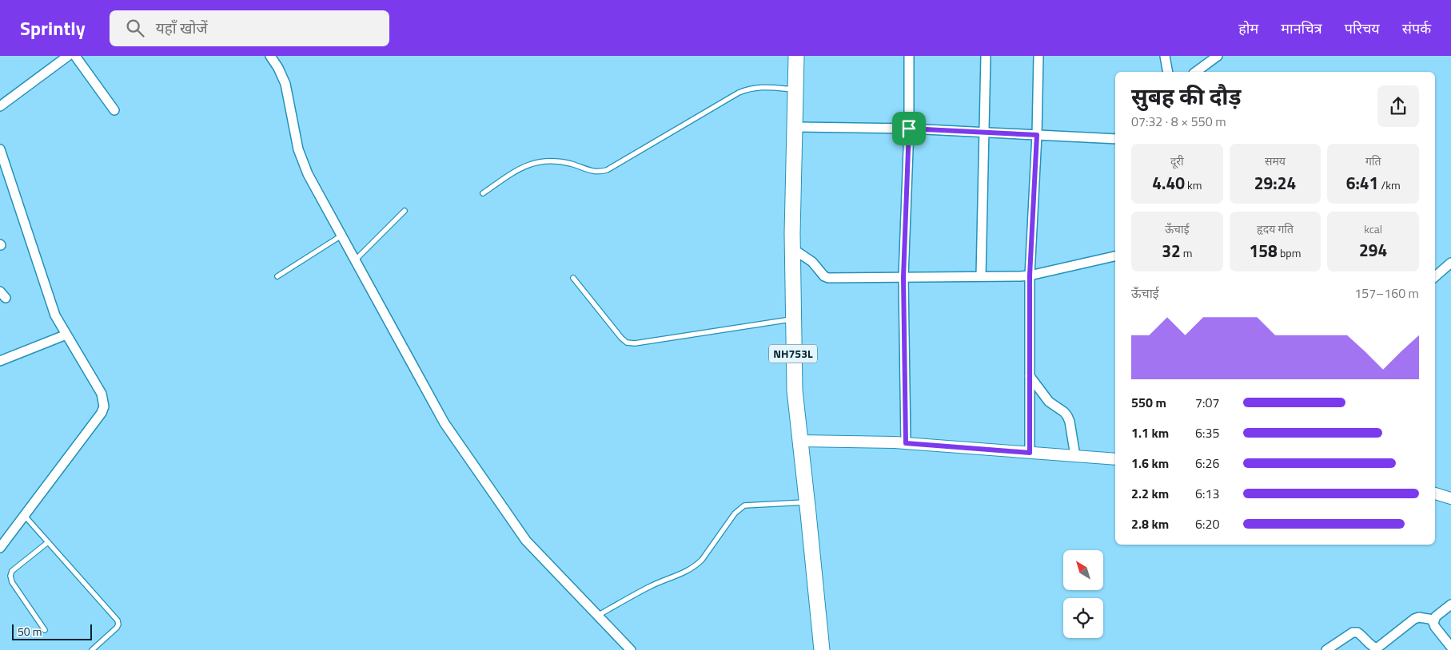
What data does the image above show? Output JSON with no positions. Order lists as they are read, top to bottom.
{
  "streets": {
    "highway": ["NH753L"]
  },
  "scale_bar": "50 m",
  "north": "top left",
  "page": {
    "header": "Sprintly",
    "search": "यहाँ खोजें",
    "nav": [
      "होम",
      "मानचित्र",
      "परिचय",
      "संपर्क"
    ],
    "heading": ["सुबह की दौड़", "07:32 · 8 × 550 m"],
    "stats": [
      ["दूरी", "4.40 km"],
      ["समय", "29:24"],
      ["गति", "6:41 /km"],
      ["ऊँचाई", "32 m"],
      ["हृदय गति", "158 bpm"],
      ["kcal", "294"]
    ],
    "chart": ["ऊँचाई", "157–160 m"],
    "list": [
      {
        "name": "550 m",
        "note": "7:07"
      },
      {
        "name": "1.1 km",
        "note": "6:35"
      },
      {
        "name": "1.6 km",
        "note": "6:26"
      },
      {
        "name": "2.2 km",
        "note": "6:13"
      },
      {
        "name": "2.8 km",
        "note": "6:20"
      }
    ],
    "scale": "50 m"
  }
}
